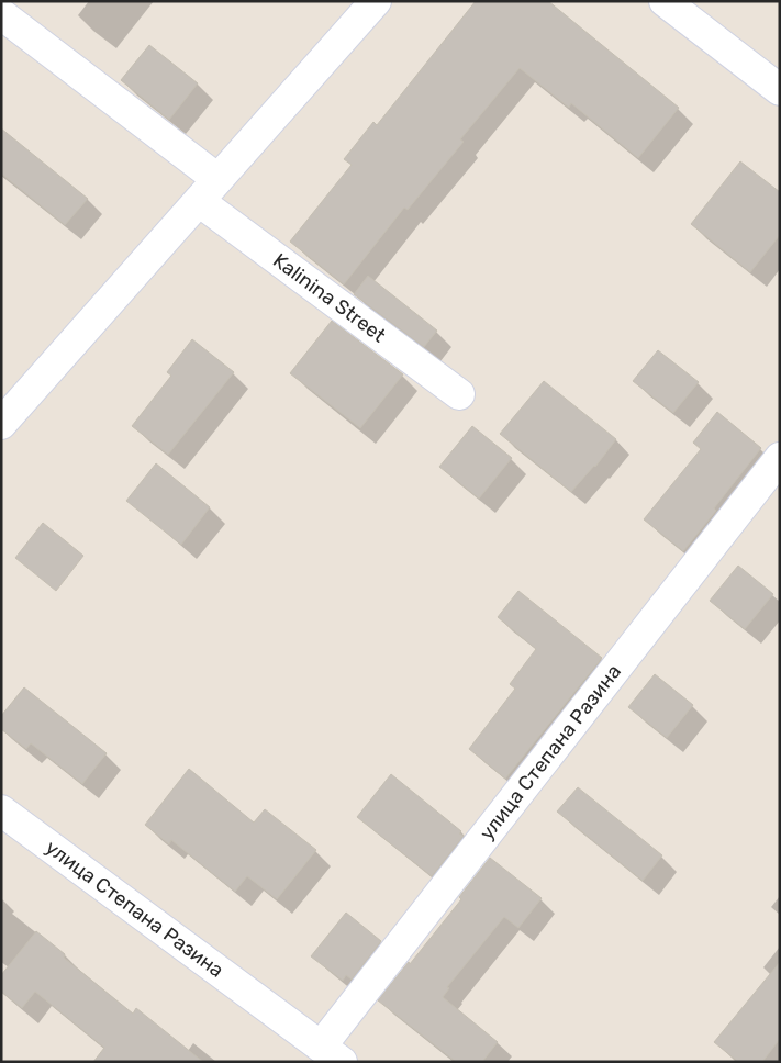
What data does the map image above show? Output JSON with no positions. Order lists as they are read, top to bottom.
{
  "streets": {
    "street": ["Kalinina Street", "улица Степана Разина"]
  }
}
